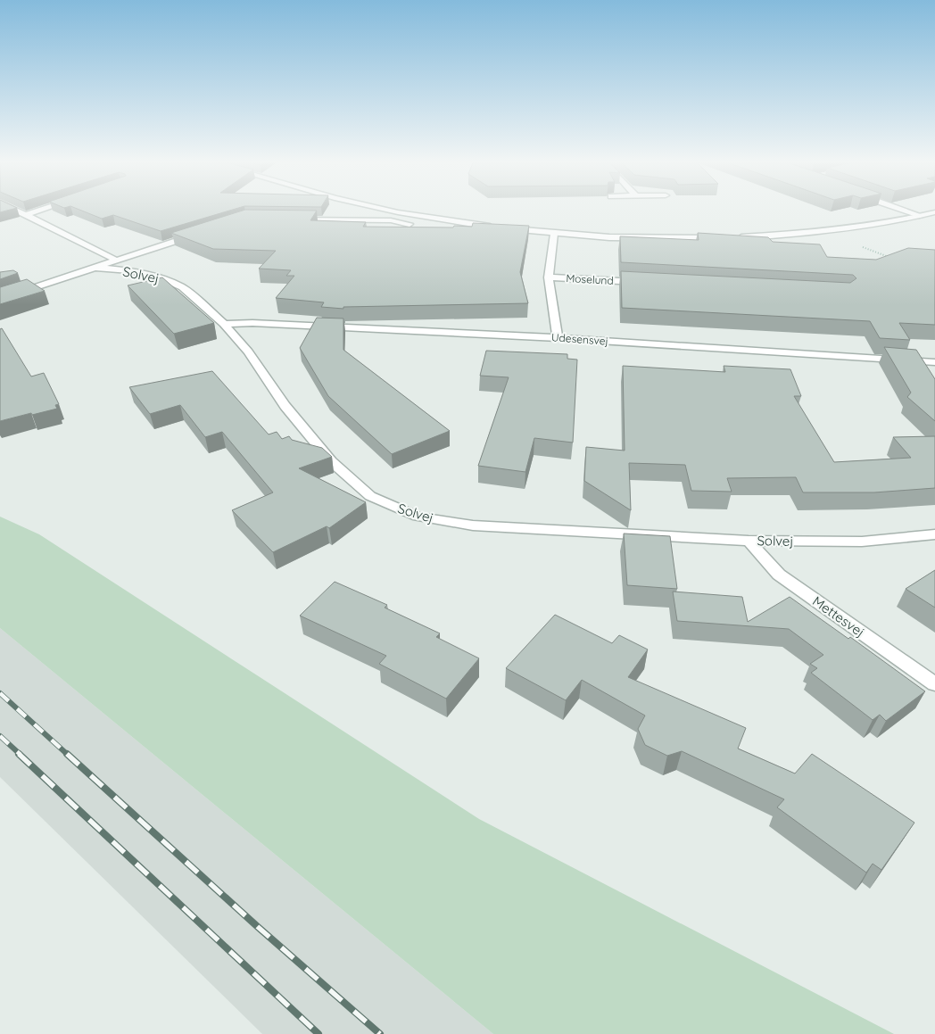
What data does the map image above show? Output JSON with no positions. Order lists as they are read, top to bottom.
{
  "streets": {
    "street": [
      "Solvej",
      "Moselund",
      "Udesensvej",
      "Mettesvej"
    ]
  },
  "crossings": [
    ["Solvej", "Udesensvej"],
    ["Solvej", "Mettesvej"],
    ["Moselund", "Udesensvej"]
  ]
}
